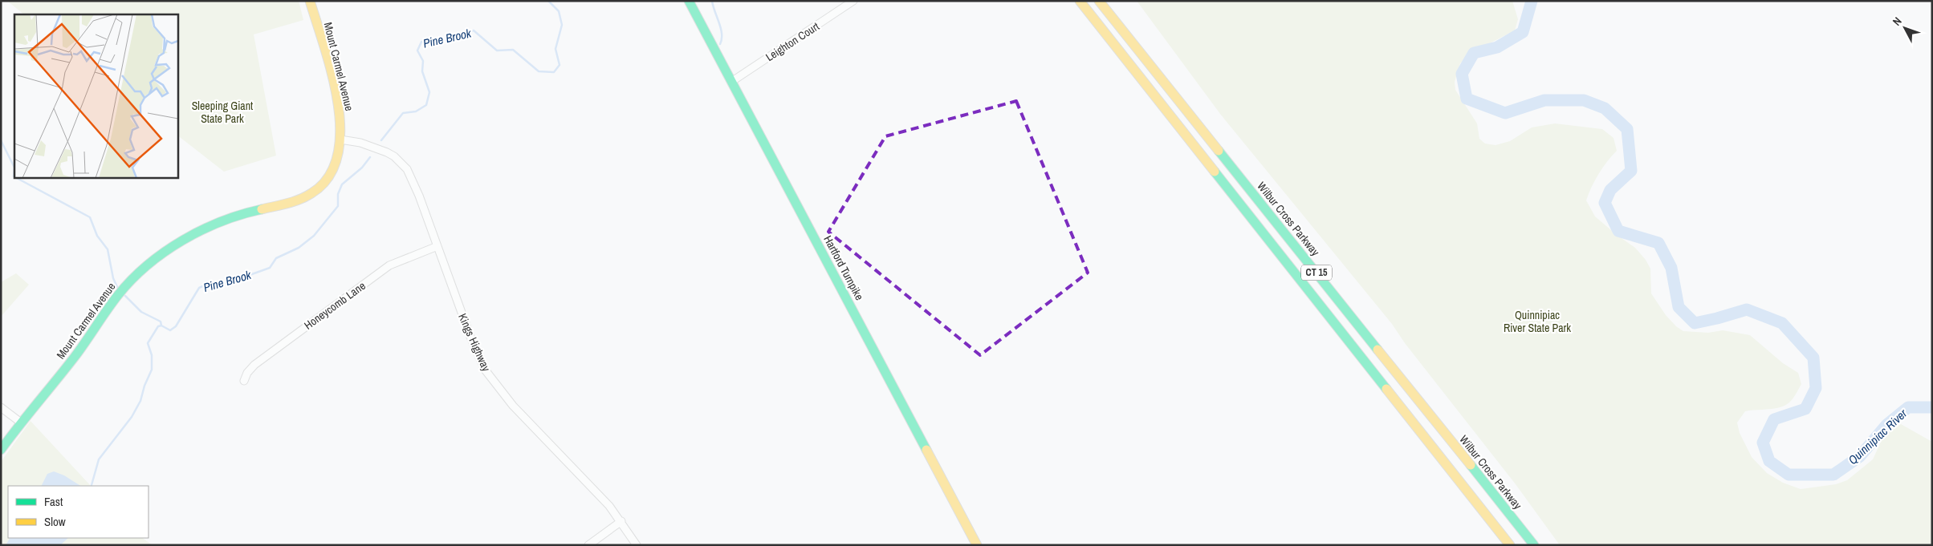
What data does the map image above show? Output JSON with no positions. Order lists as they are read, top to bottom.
{
  "streets": {
    "main road": [
      "Mount Carmel Avenue",
      "Wilbur Cross Parkway",
      "Hartford Turnpike",
      "CT 15"
    ],
    "street": ["Leighton Court", "Honeycomb Lane", "Kings Highway"]
  },
  "crossings": [
    ["Leighton Court", "Hartford Turnpike"],
    ["Mount Carmel Avenue", "Kings Highway"],
    ["Honeycomb Lane", "Kings Highway"]
  ],
  "water": ["Pine Brook", "Quinnipiac River"],
  "parks": ["Sleeping Giant State Park", "Quinnipiac River State Park"],
  "legend": ["Fast", "Slow"],
  "north": "top left"
}
